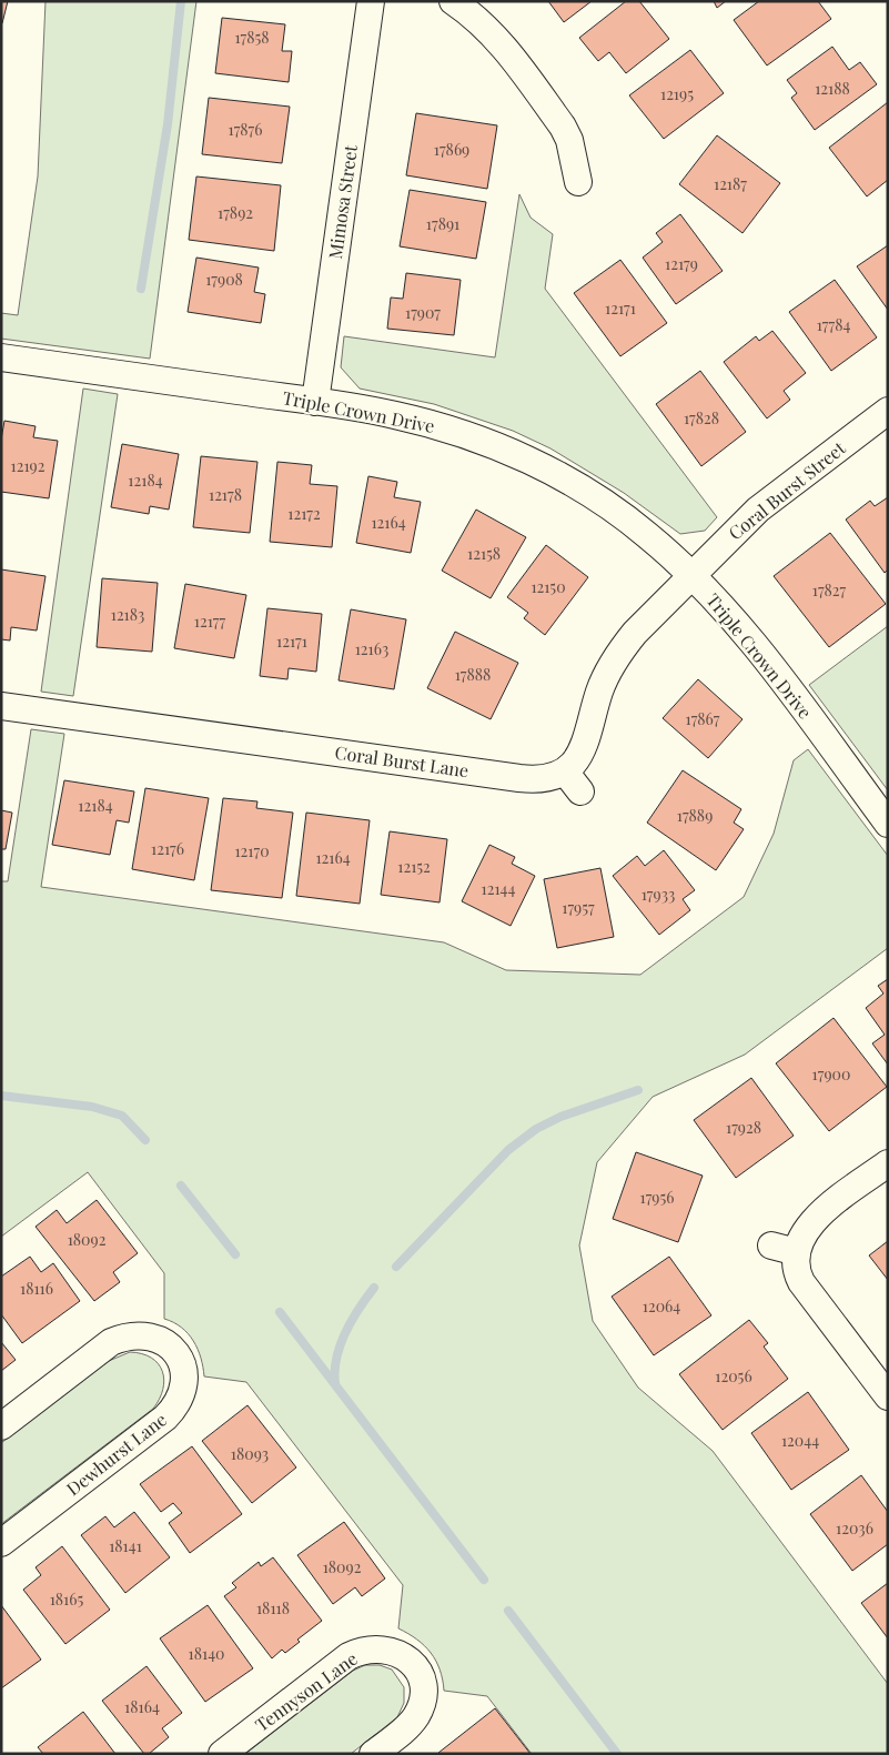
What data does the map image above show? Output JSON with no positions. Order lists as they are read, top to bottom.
{
  "streets": {
    "street": [
      "Mimosa Street",
      "Triple Crown Drive",
      "Coral Burst Street",
      "Coral Burst Lane",
      "Dewhurst Lane",
      "Tennyson Lane"
    ]
  },
  "crossings": [
    ["Mimosa Street", "Triple Crown Drive"],
    ["Triple Crown Drive", "Coral Burst Street"],
    ["Triple Crown Drive", "Coral Burst Lane"],
    ["Coral Burst Street", "Coral Burst Lane"]
  ],
  "house_numbers": [
    "17858",
    "12188",
    "12195",
    "17876",
    "17869",
    "12187",
    "17892",
    "17891",
    "12179",
    "17908",
    "12171",
    "17907",
    "17784",
    "17828",
    "12192",
    "12184",
    "12178",
    "12172",
    "12164",
    "12158",
    "12150",
    "17827",
    "12183",
    "12177",
    "12171",
    "12163",
    "17888",
    "17867",
    "12184",
    "17889",
    "12176",
    "12170",
    "12164",
    "12152",
    "12144",
    "17933",
    "17957",
    "17900",
    "17928",
    "17956",
    "18092",
    "18116",
    "12064",
    "12056",
    "12044",
    "18093",
    "12036",
    "18141",
    "18092",
    "18165",
    "18118",
    "18140",
    "18164"
  ]
}
